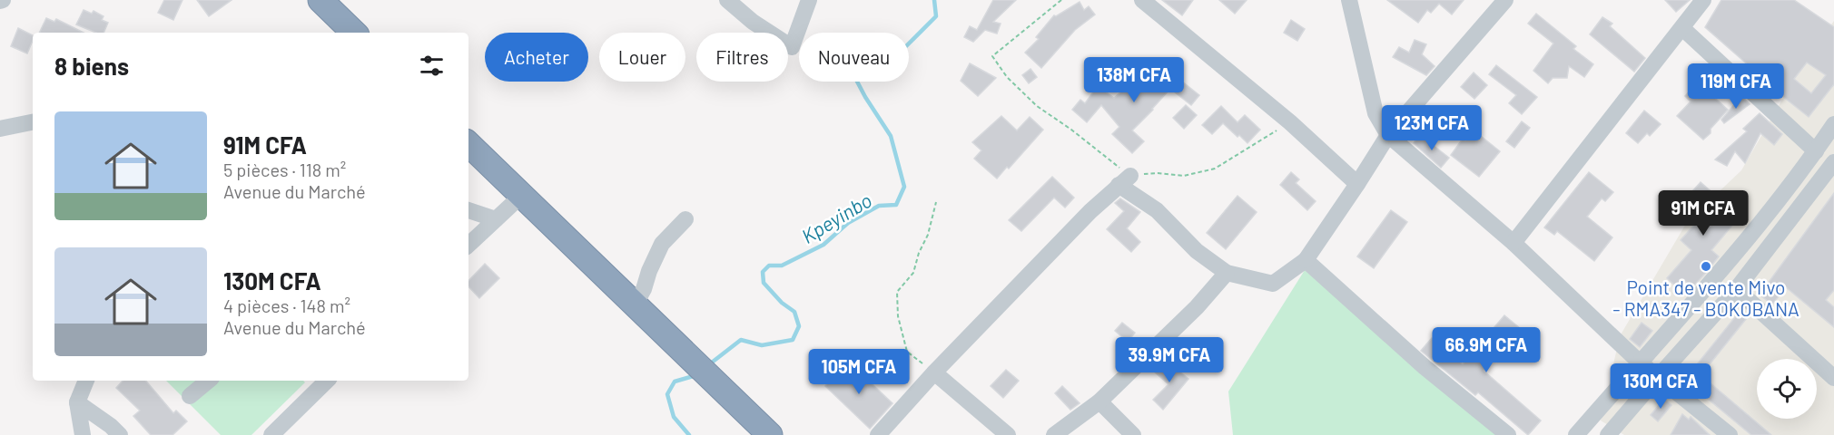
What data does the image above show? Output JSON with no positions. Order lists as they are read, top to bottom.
{
  "water": ["Kpeyinbo"],
  "places": ["Point de vente Mivo - RMA347 - BOKOBANA"],
  "page": {
    "chip": [
      "Acheter",
      "Louer",
      "Filtres",
      "Nouveau"
    ],
    "heading": "8 biens",
    "price": [
      "138M CFA",
      "119M CFA",
      "123M CFA",
      "91M CFA",
      "66.9M CFA",
      "39.9M CFA",
      "105M CFA",
      "130M CFA"
    ],
    "list": [
      {
        "name": "91M CFA",
        "note": "5 pièces · 118 m² · Avenue du Marché"
      },
      {
        "name": "130M CFA",
        "note": "4 pièces · 148 m² · Avenue du Marché"
      }
    ]
  }
}
